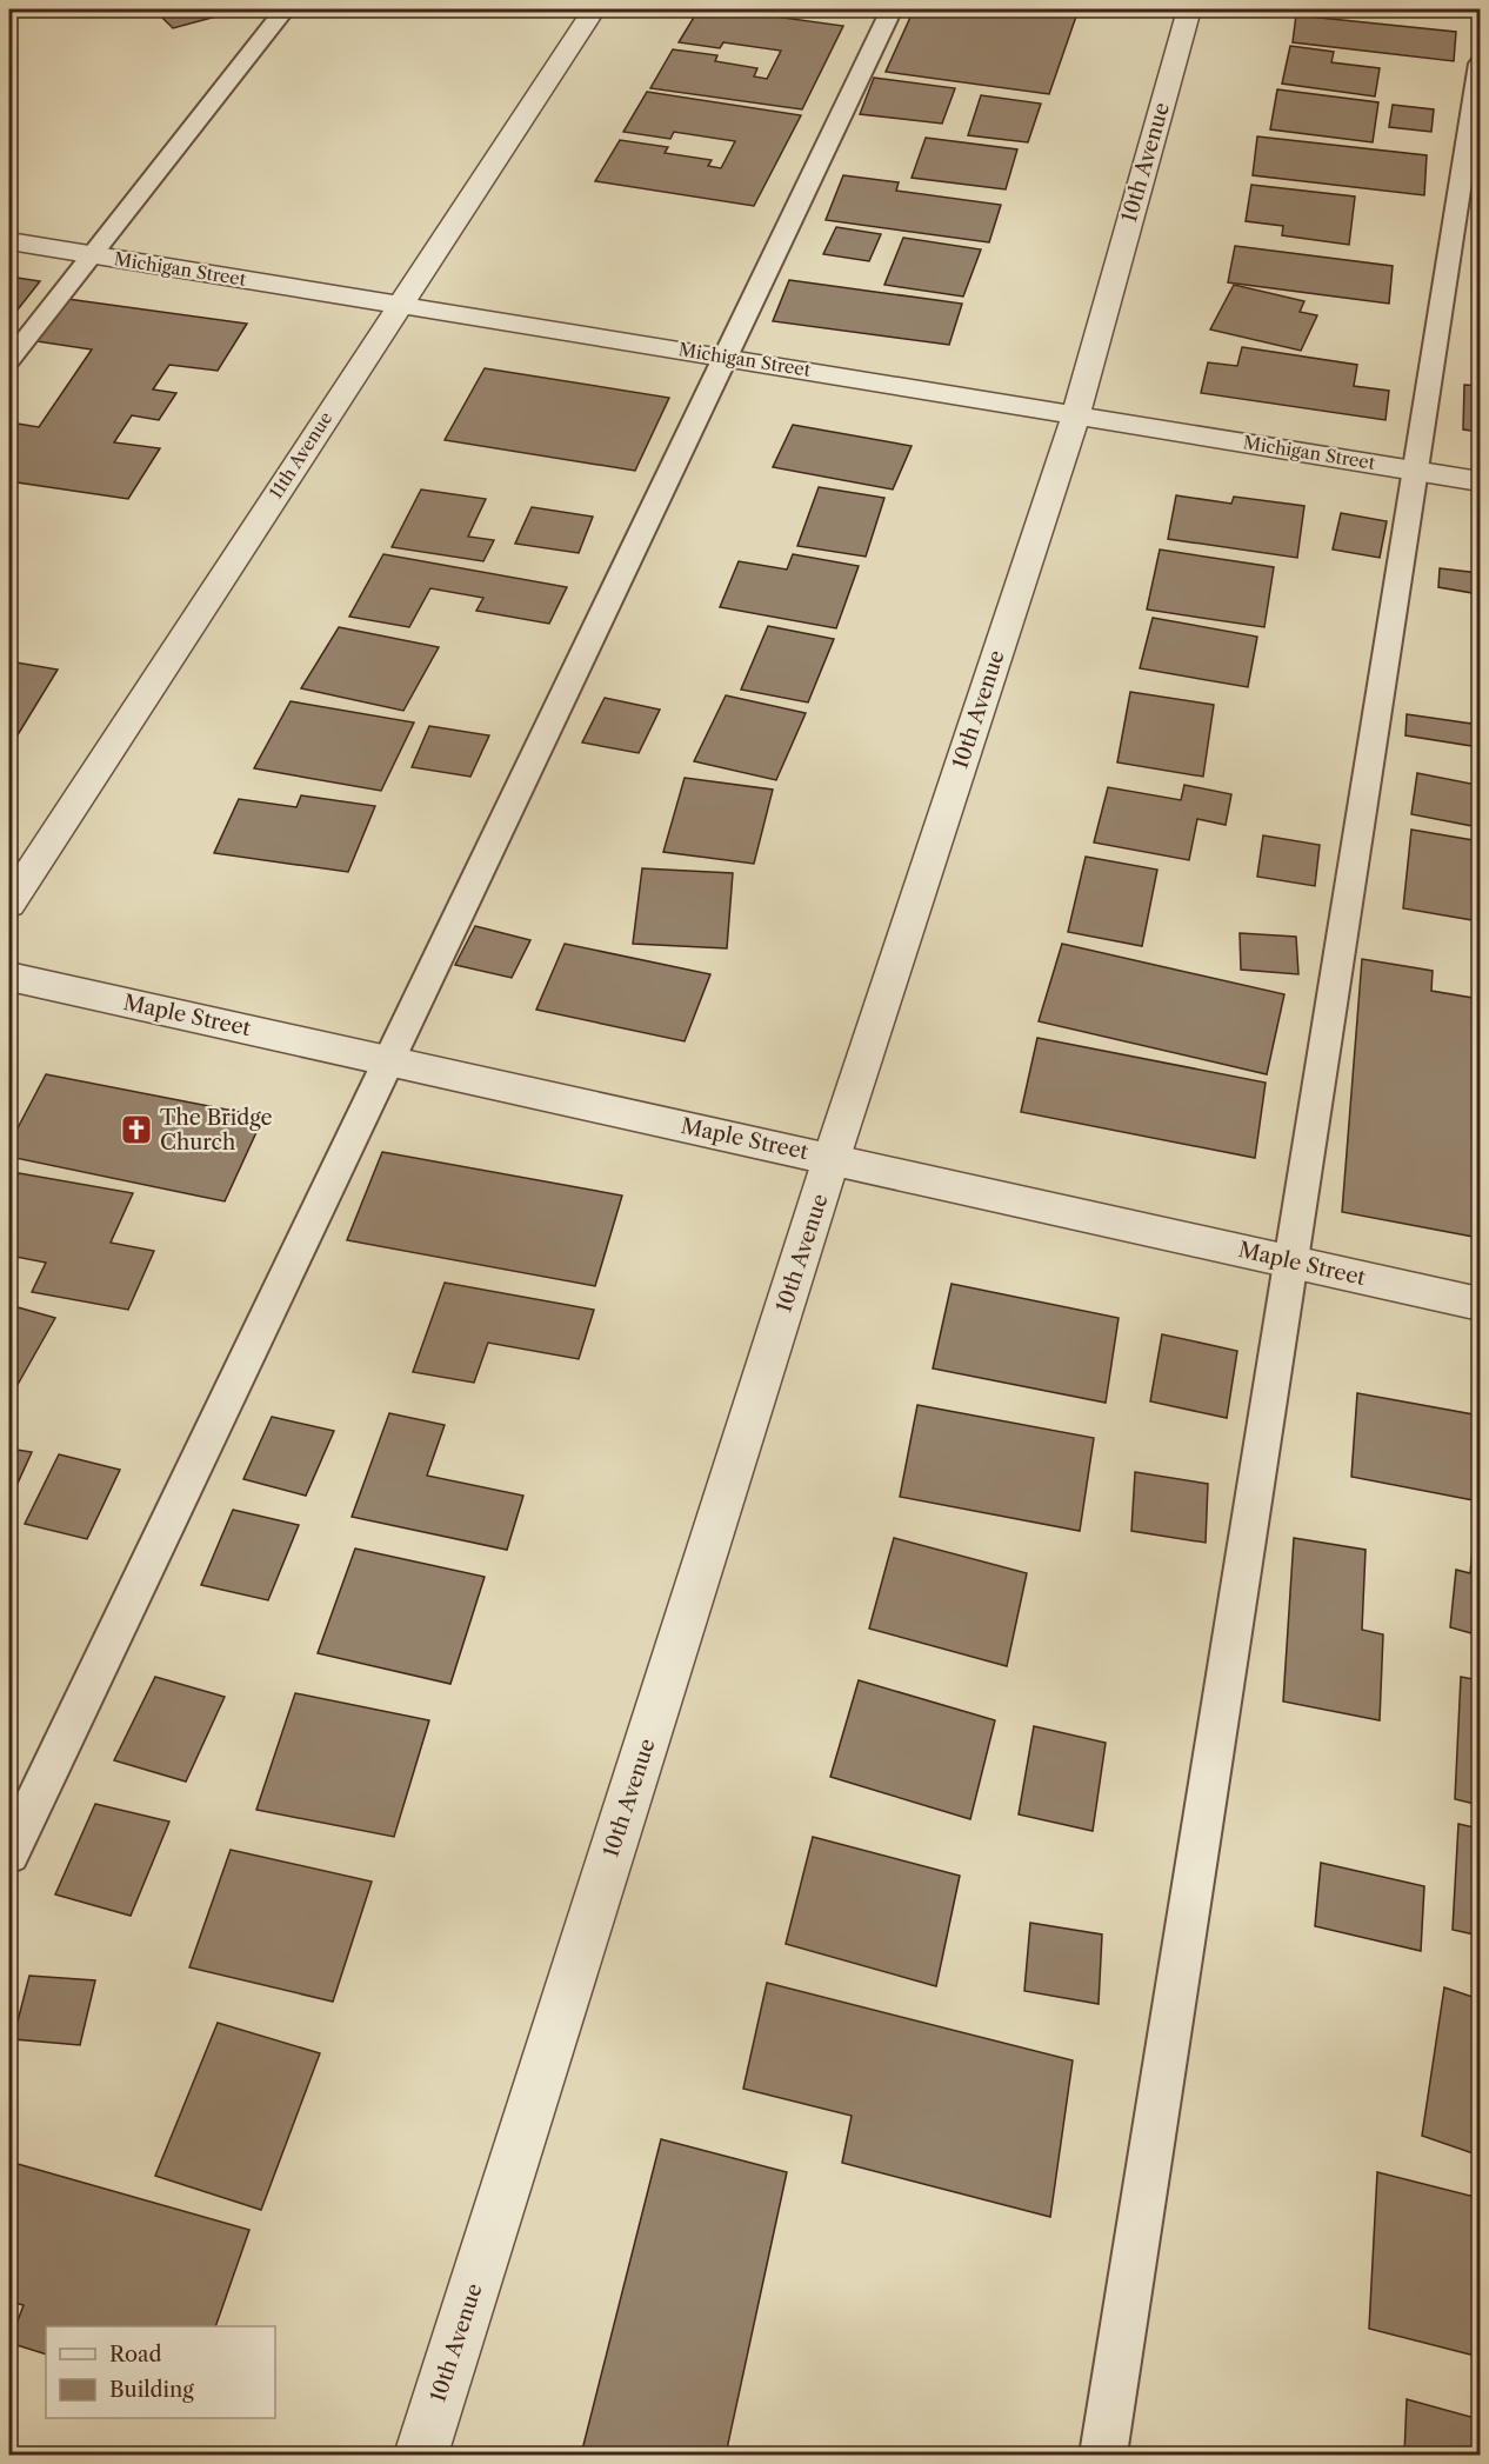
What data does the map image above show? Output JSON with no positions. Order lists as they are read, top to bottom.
{
  "streets": {
    "street": [
      "10th Avenue",
      "Michigan Street",
      "11th Avenue",
      "Maple Street"
    ]
  },
  "crossings": [
    ["10th Avenue", "Michigan Street"],
    ["10th Avenue", "Maple Street"],
    ["Michigan Street", "11th Avenue"]
  ],
  "places": {
    "church": ["The Bridge Church"]
  },
  "legend": ["Road", "Building"]
}
